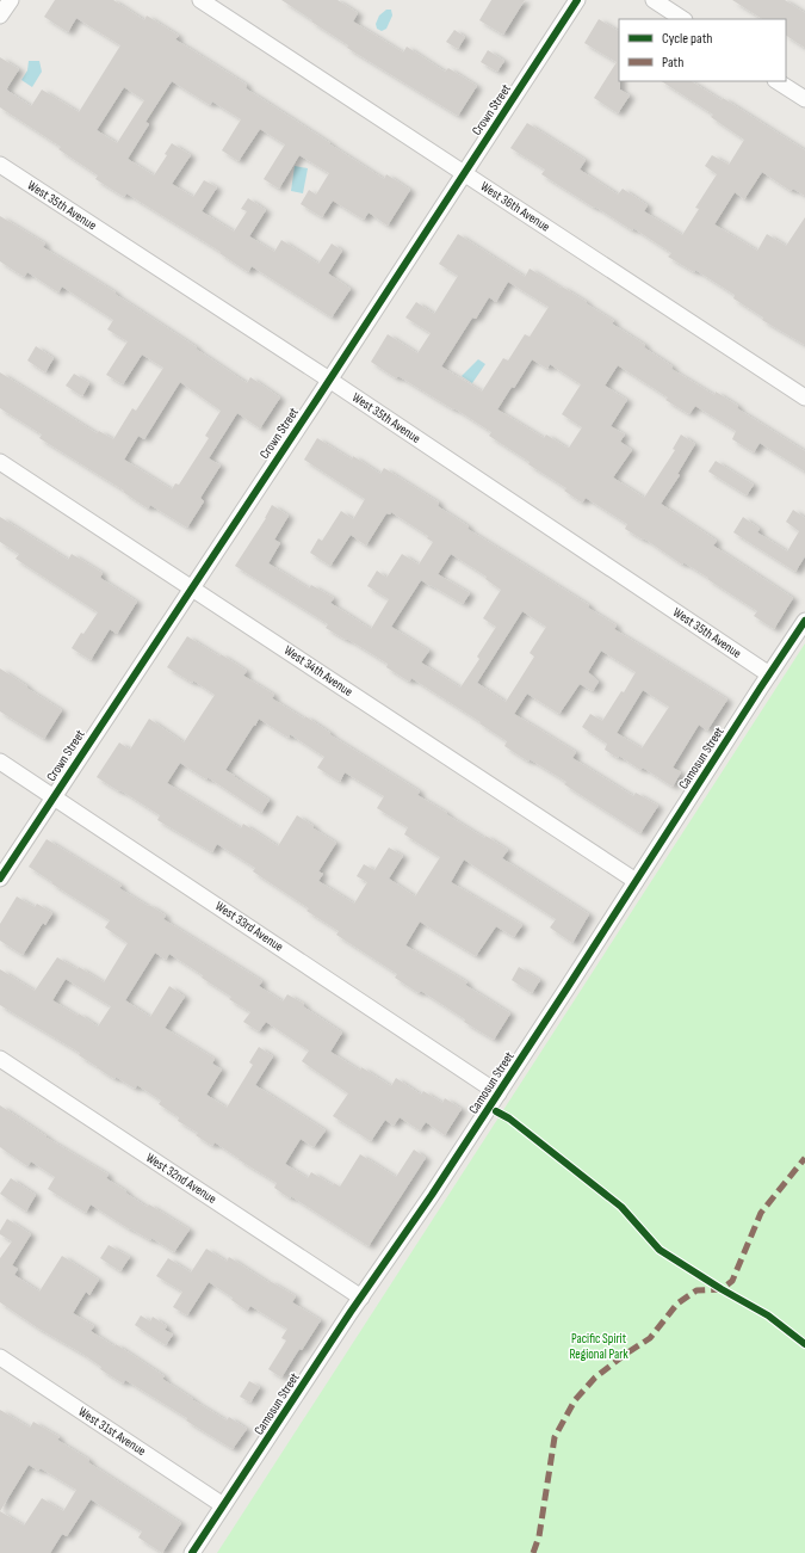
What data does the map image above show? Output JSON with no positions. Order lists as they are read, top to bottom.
{
  "streets": {
    "street": [
      "Crown Street",
      "West 35th Avenue",
      "West 36th Avenue",
      "West 34th Avenue",
      "Camosun Street",
      "West 33rd Avenue",
      "West 32nd Avenue",
      "West 31st Avenue"
    ]
  },
  "crossings": [
    ["Crown Street", "West 35th Avenue"],
    ["Crown Street", "West 36th Avenue"],
    ["Crown Street", "West 34th Avenue"],
    ["Crown Street", "West 33rd Avenue"],
    ["West 35th Avenue", "Camosun Street"],
    ["West 34th Avenue", "Camosun Street"],
    ["Camosun Street", "West 33rd Avenue"],
    ["Camosun Street", "West 32nd Avenue"],
    ["Camosun Street", "West 31st Avenue"]
  ],
  "parks": ["Pacific Spirit Regional Park"],
  "legend": ["Cycle path", "Path"]
}
